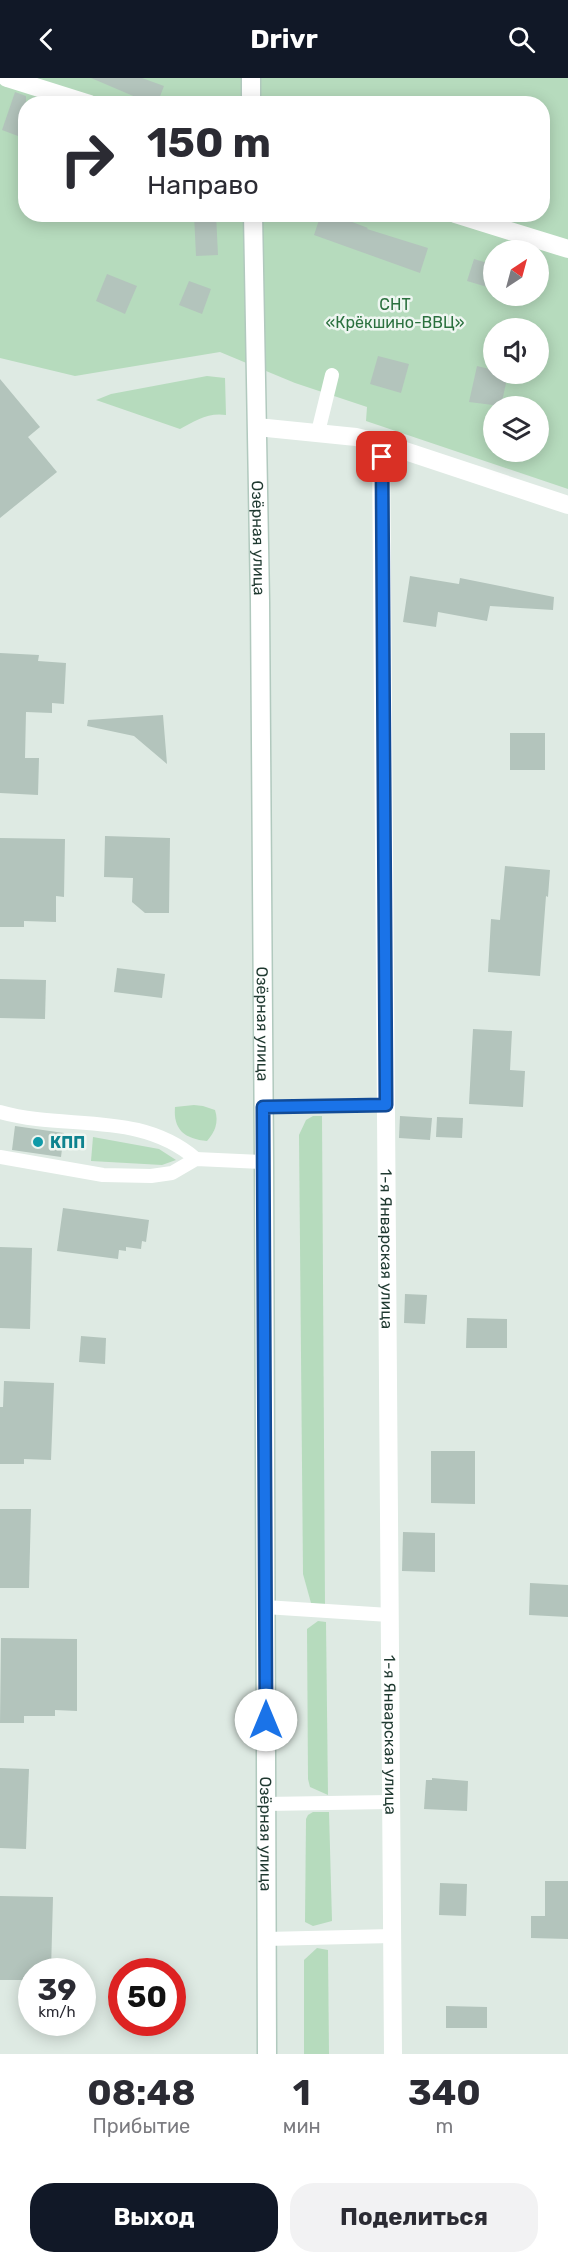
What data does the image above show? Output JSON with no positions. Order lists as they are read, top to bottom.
{
  "streets": {
    "street": ["Озёрная улица", "1-я Январская улица"]
  },
  "parks": ["СНТ «Крёкшино-ВВЦ»"],
  "places": ["КПП"],
  "north": "top right",
  "page": {
    "header": "Drivr",
    "turn": ["150 m", "Направо"],
    "speed": "39 km/h",
    "limit": "50",
    "eta": [
      "08:48",
      "Прибытие",
      "1",
      "мин",
      "340",
      "m"
    ],
    "buttons": ["Выход", "Поделиться"]
  }
}
